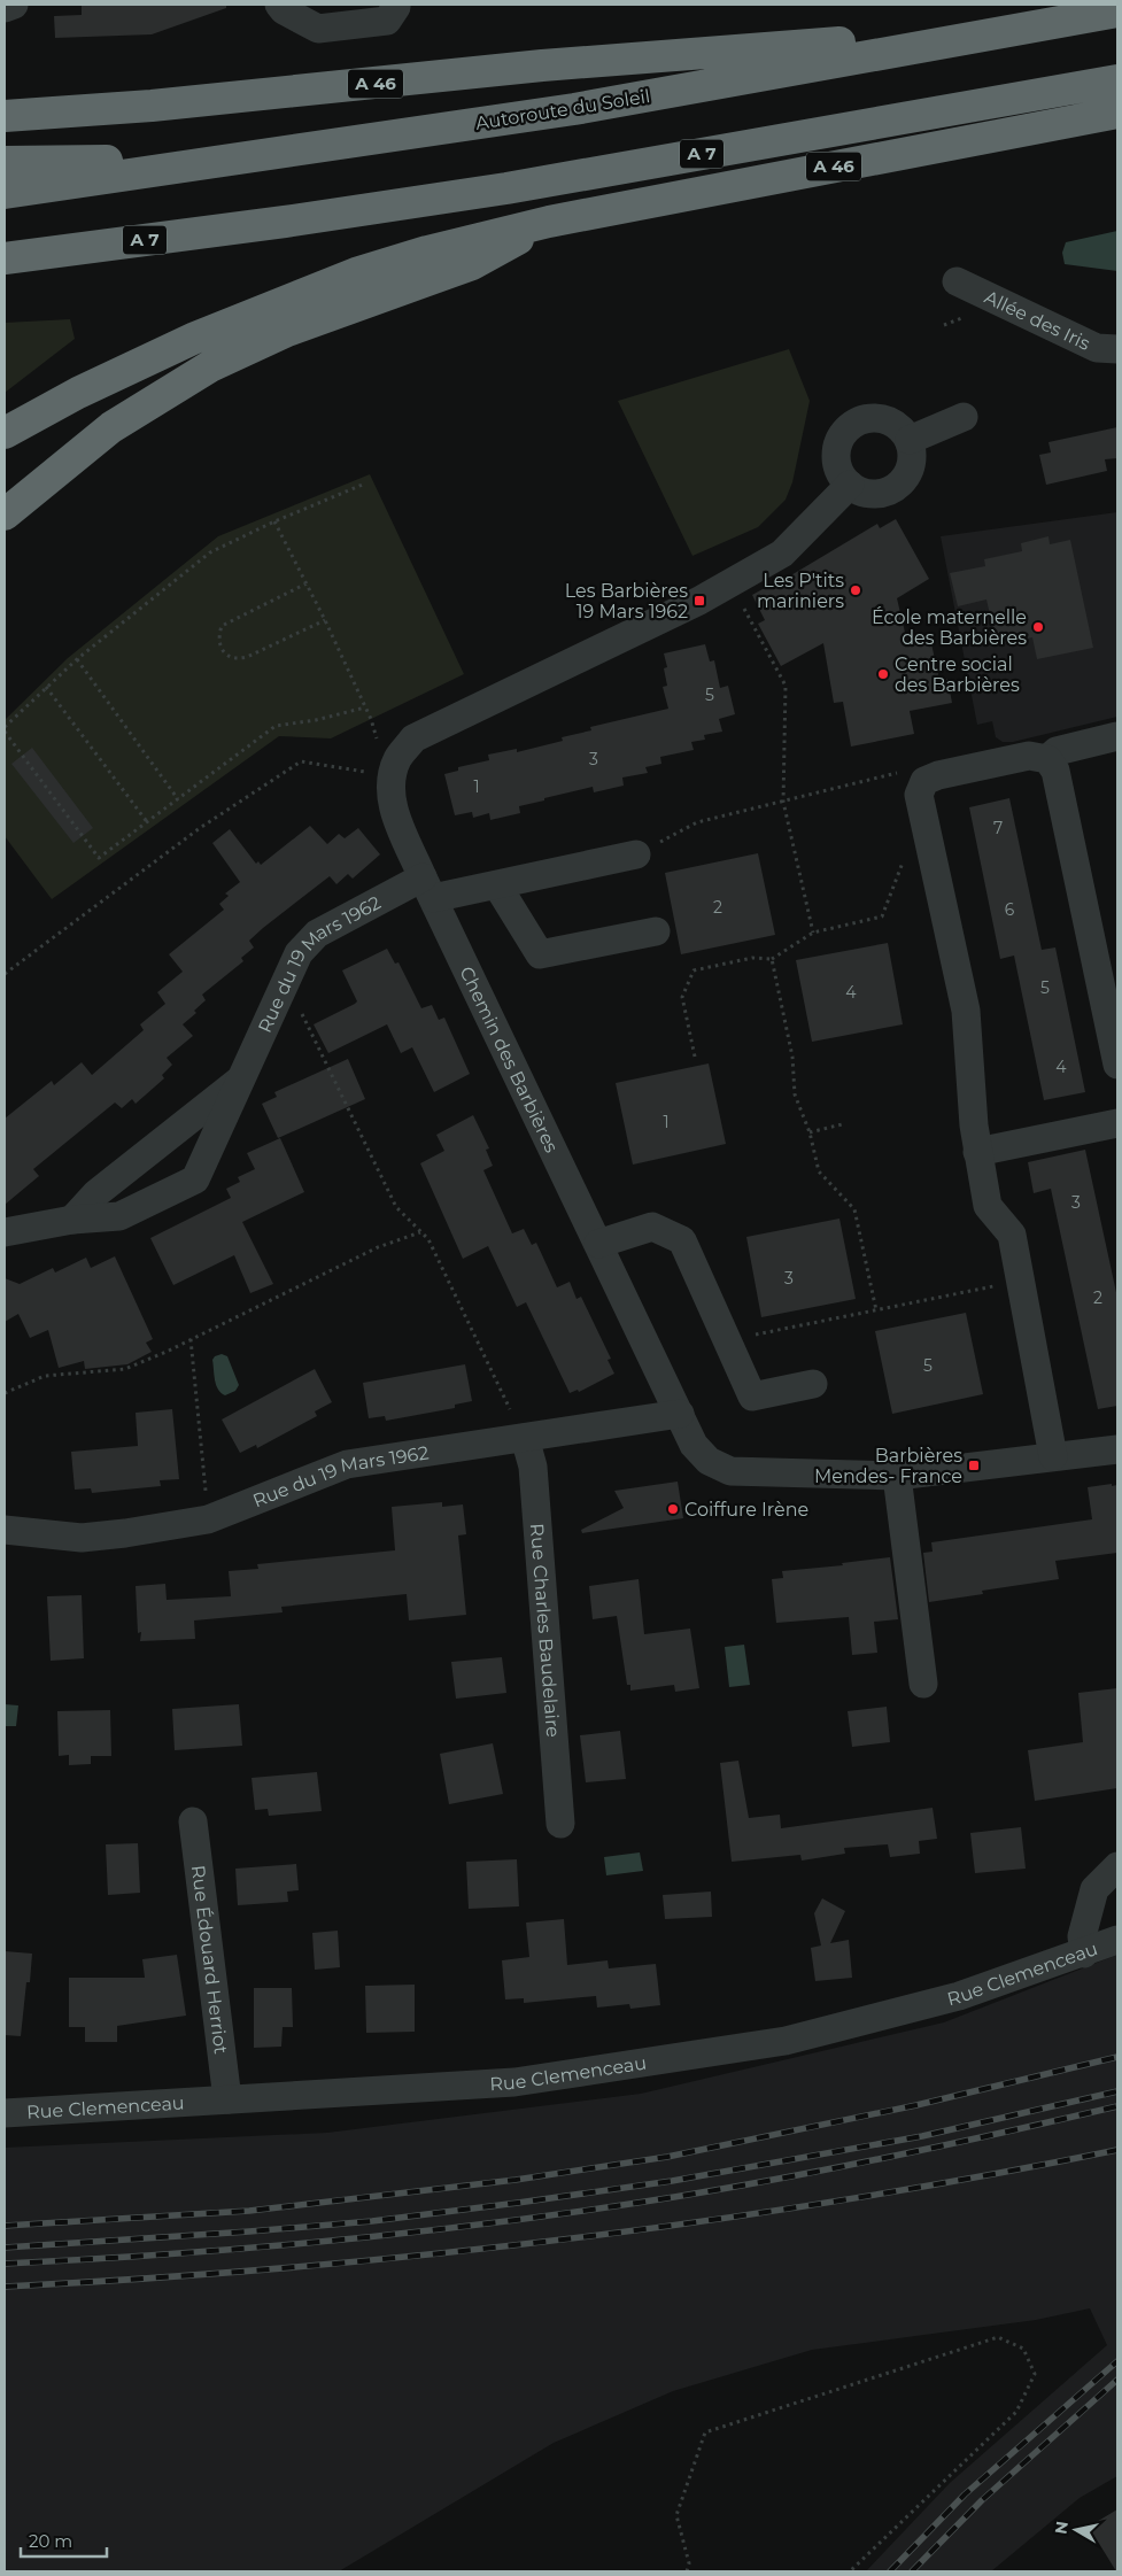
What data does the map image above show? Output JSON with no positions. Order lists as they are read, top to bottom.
{
  "streets": {
    "highway": ["A 46", "Autoroute du Soleil", "A 7"],
    "street": [
      "Allée des Iris",
      "Rue du 19 Mars 1962",
      "Chemin des Barbières",
      "Rue Charles Baudelaire",
      "Rue Édouard Herriot",
      "Rue Clemenceau"
    ]
  },
  "crossings": [
    ["A 46", "Autoroute du Soleil"],
    ["Rue du 19 Mars 1962", "Chemin des Barbières"],
    ["Rue du 19 Mars 1962", "Rue Charles Baudelaire"],
    ["Rue Édouard Herriot", "Rue Clemenceau"]
  ],
  "places": {
    "other": [
      "Les P'tits mariniers",
      "École maternelle des Barbières",
      "Centre social des Barbières",
      "Coiffure Irène"
    ],
    "transit": ["Les Barbières 19 Mars 1962", "Barbières Mendes- France"]
  },
  "house_numbers": [
    "5",
    "3",
    "1",
    "7",
    "2",
    "6",
    "5",
    "4",
    "4",
    "1",
    "3",
    "3",
    "2",
    "5"
  ],
  "scale_bar": "20 m",
  "north": "left"
}
